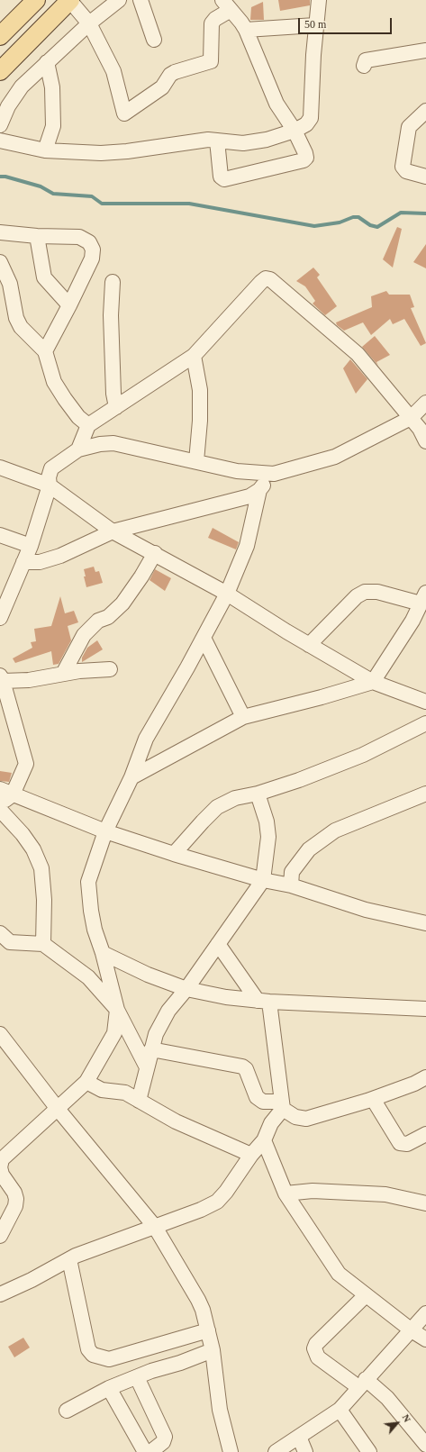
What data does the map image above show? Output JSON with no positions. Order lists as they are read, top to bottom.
{
  "scale_bar": "50 m",
  "north": "top right"
}
